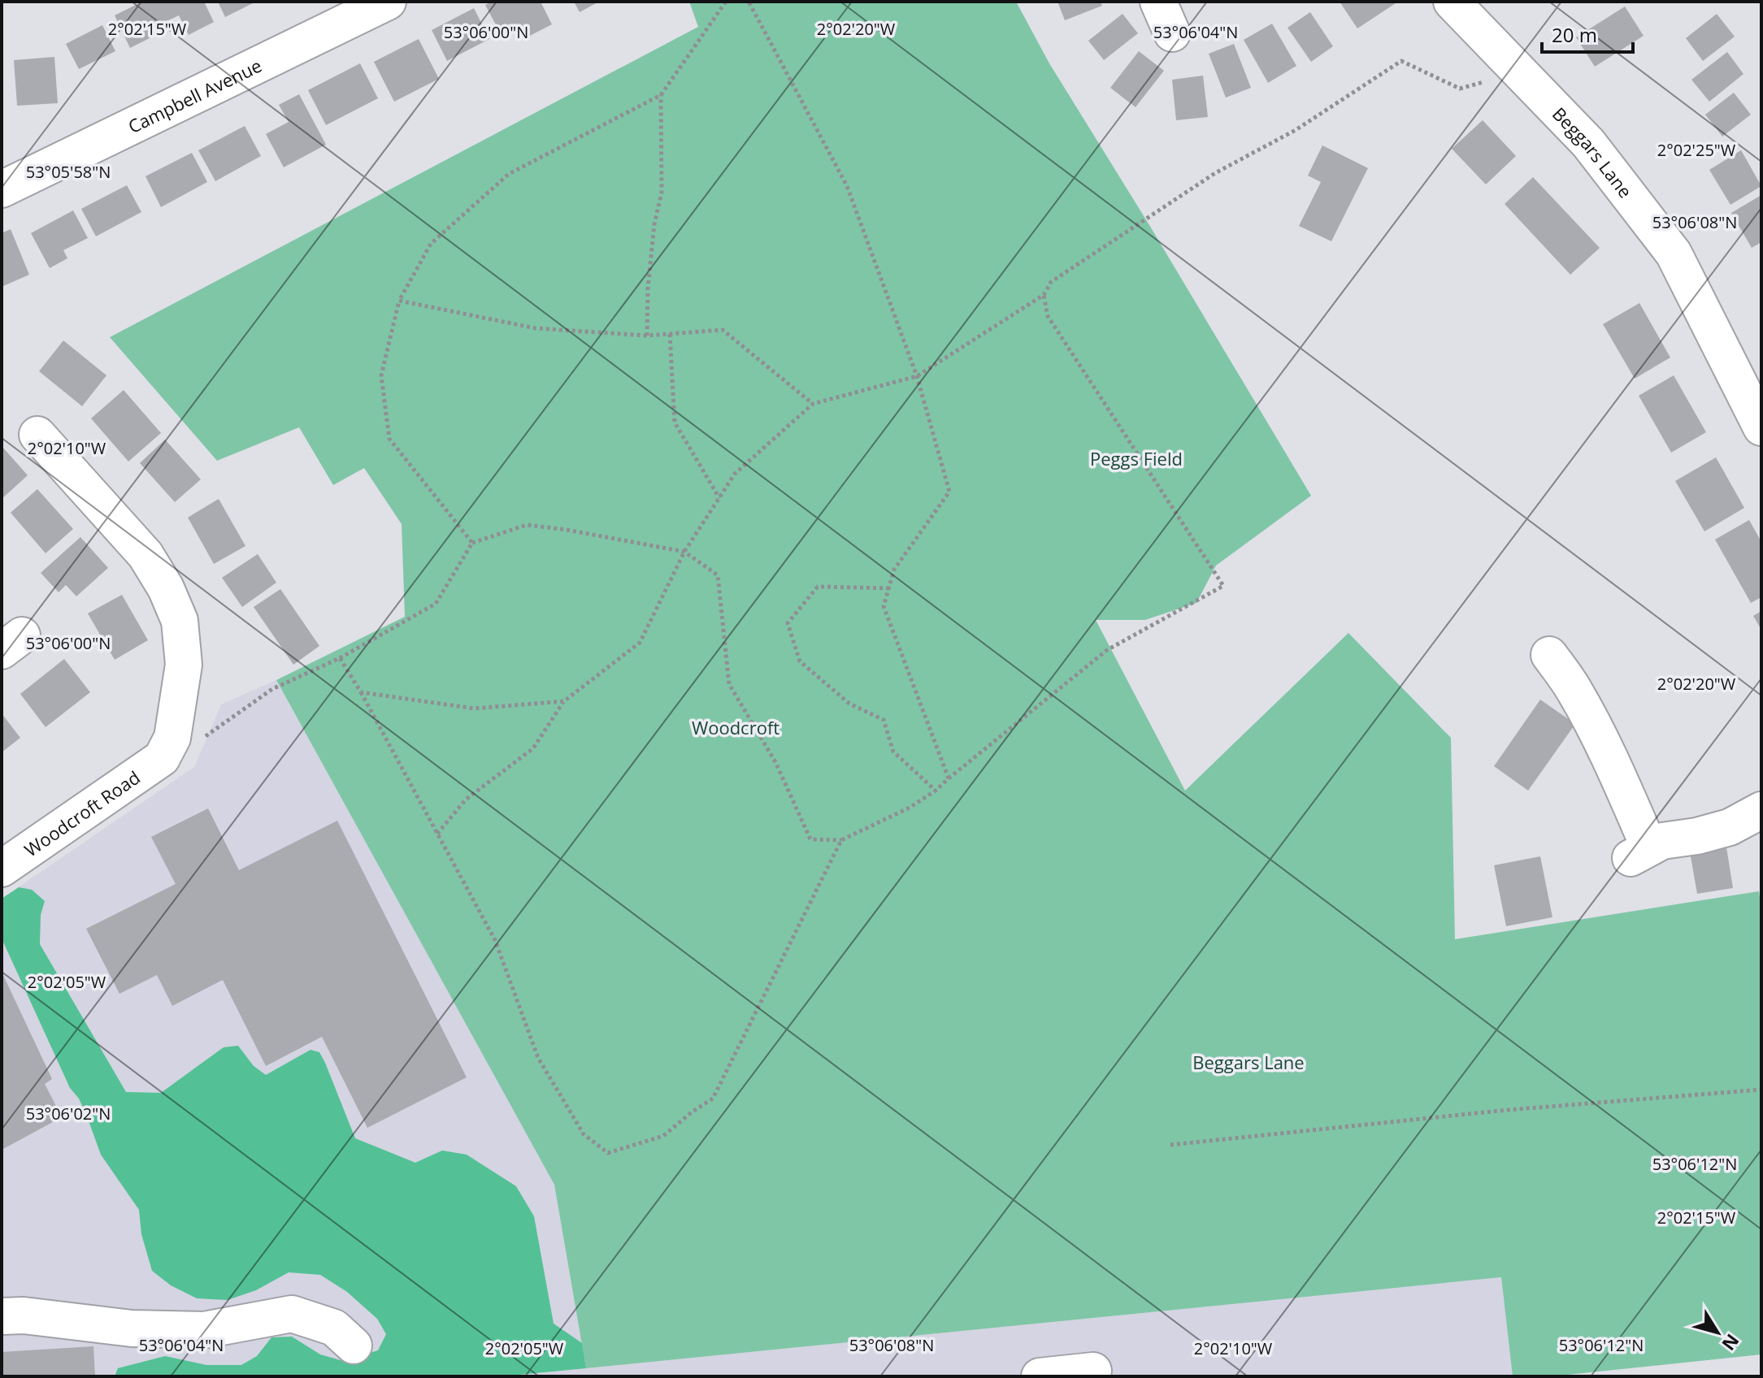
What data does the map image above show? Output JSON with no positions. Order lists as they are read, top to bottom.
{
  "streets": {
    "street": ["Campbell Avenue", "Beggars Lane", "Woodcroft Road"]
  },
  "parks": ["Peggs Field", "Woodcroft", "Beggars Lane"],
  "scale_bar": "20 m",
  "north": "bottom right",
  "coordinates": [
    "2°02'15\"W",
    "2°02'20\"W",
    "53°06'00\"N",
    "53°06'04\"N",
    "2°02'25\"W",
    "53°05'58\"N",
    "53°06'08\"N",
    "2°02'10\"W",
    "2°02'05\"W",
    "53°06'02\"N",
    "53°06'12\"N"
  ]
}
